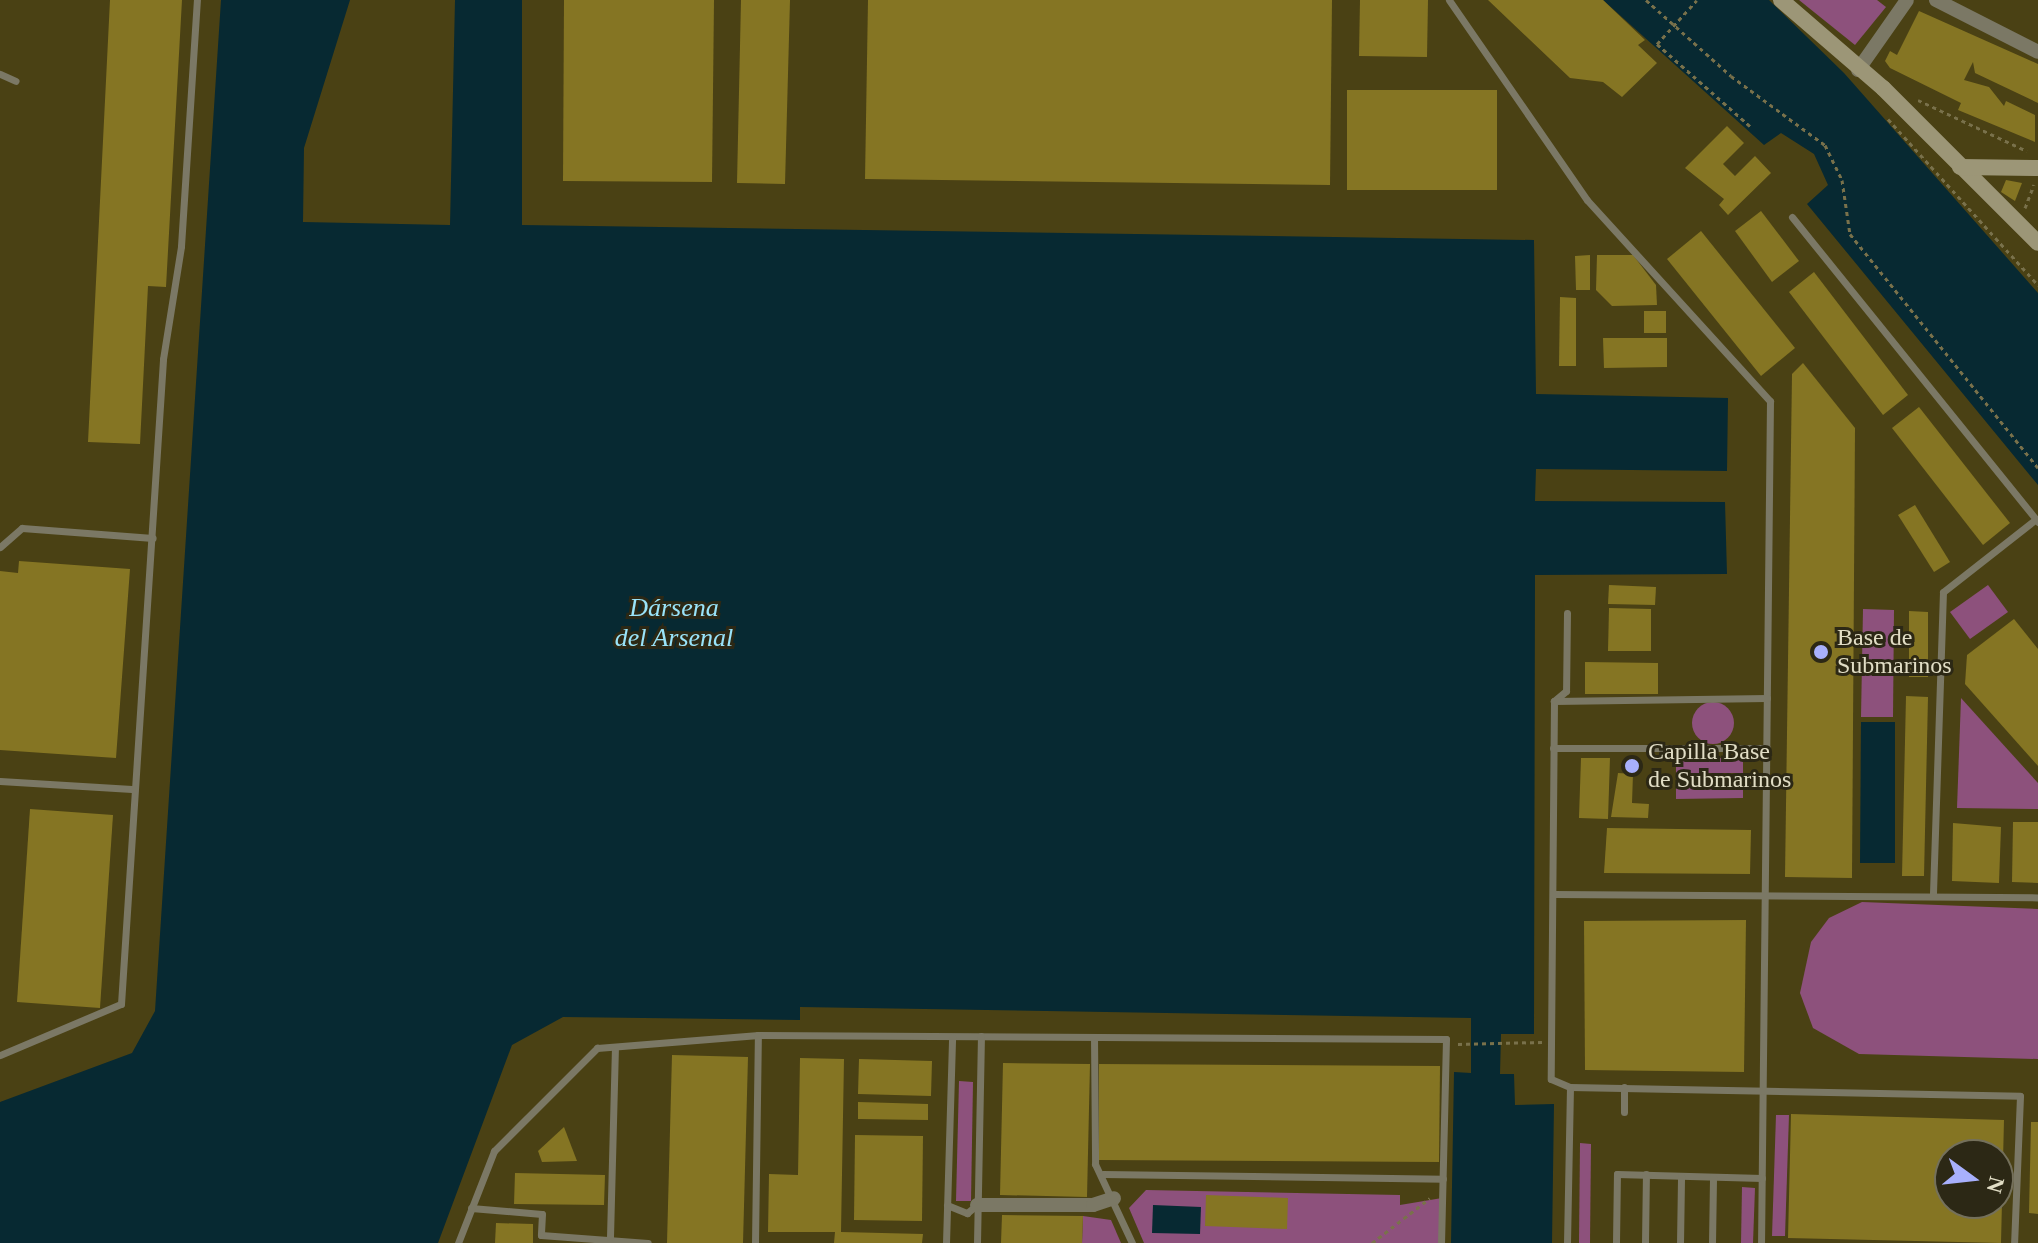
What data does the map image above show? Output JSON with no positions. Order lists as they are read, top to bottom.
{
  "water": ["Dársena del Arsenal"],
  "places": ["Base de Submarinos", "Capilla Base de Submarinos"],
  "north": "right"
}
